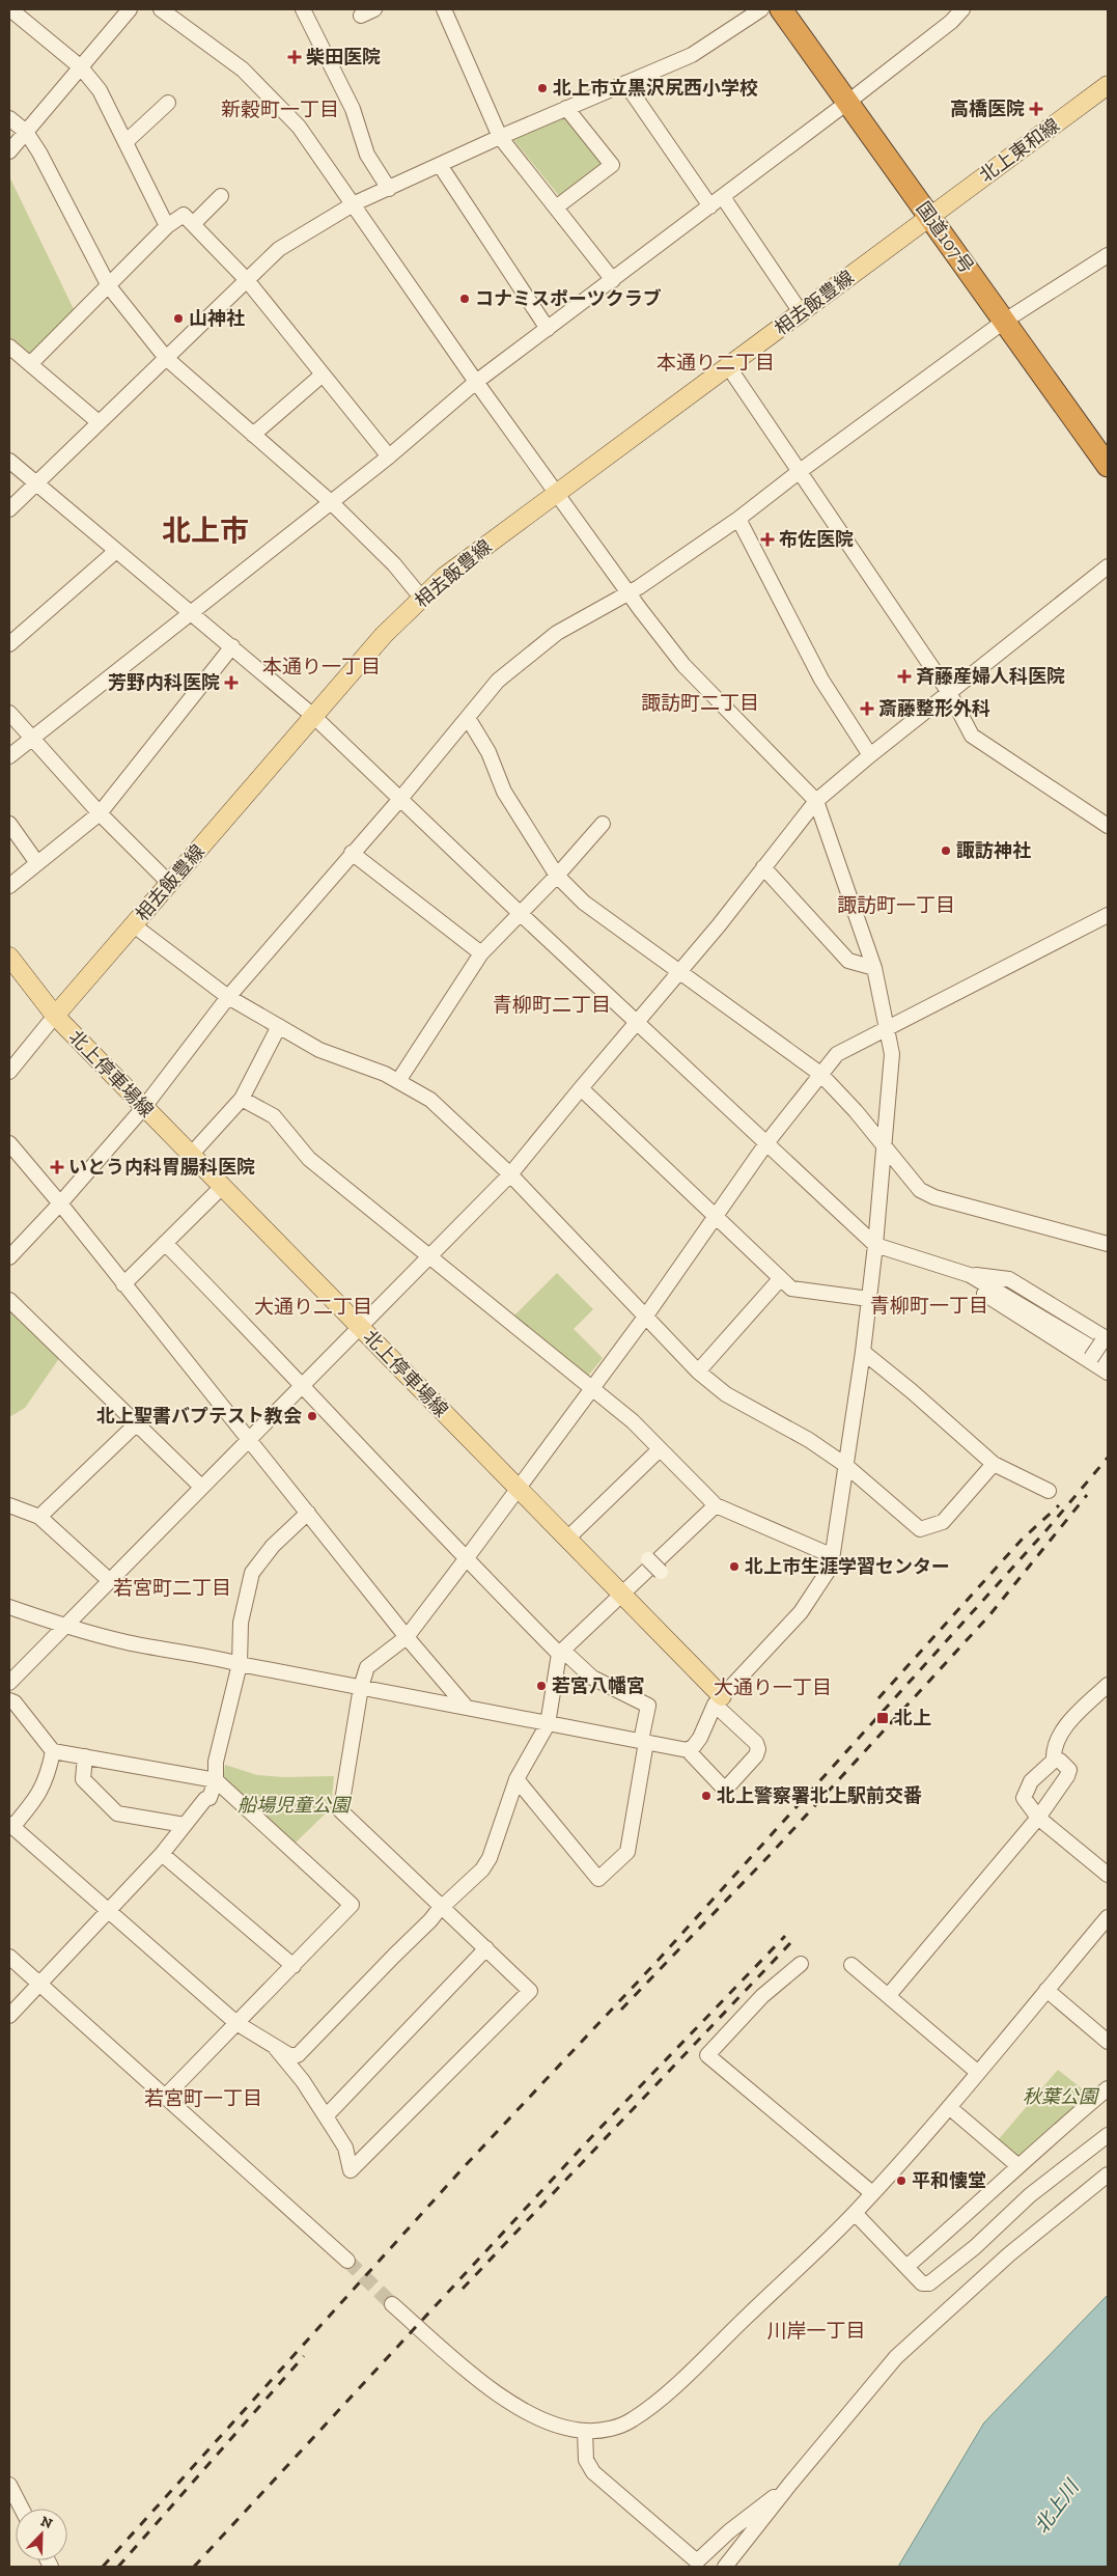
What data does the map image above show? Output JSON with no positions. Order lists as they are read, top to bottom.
{
  "streets": {
    "highway": ["国道107号"],
    "main road": ["北上東和線", "相去飯豊線", "北上停車場線"]
  },
  "crossings": [
    ["北上東和線", "国道107号"],
    ["北上東和線", "相去飯豊線"],
    ["国道107号", "相去飯豊線"],
    ["相去飯豊線", "北上停車場線"]
  ],
  "districts": [
    "新穀町一丁目",
    "本通り二丁目",
    "北上市",
    "本通り一丁目",
    "諏訪町二丁目",
    "諏訪町一丁目",
    "青柳町二丁目",
    "青柳町一丁目",
    "大通り二丁目",
    "若宮町二丁目",
    "大通り一丁目",
    "若宮町一丁目",
    "川岸一丁目"
  ],
  "water": ["北上川"],
  "parks": ["船場児童公園", "秋葉公園"],
  "places": {
    "health": [
      "柴田医院",
      "高橋医院",
      "布佐医院",
      "斉藤産婦人科医院",
      "芳野内科医院",
      "斎藤整形外科",
      "いとう内科胃腸科医院"
    ],
    "other": [
      "北上市立黒沢尻西小学校",
      "コナミスポーツクラブ",
      "山神社",
      "諏訪神社",
      "北上聖書バプテスト教会",
      "北上市生涯学習センター",
      "若宮八幡宮",
      "北上警察署北上駅前交番",
      "平和懐堂"
    ],
    "transit": ["北上"]
  },
  "north": "top right"
}
